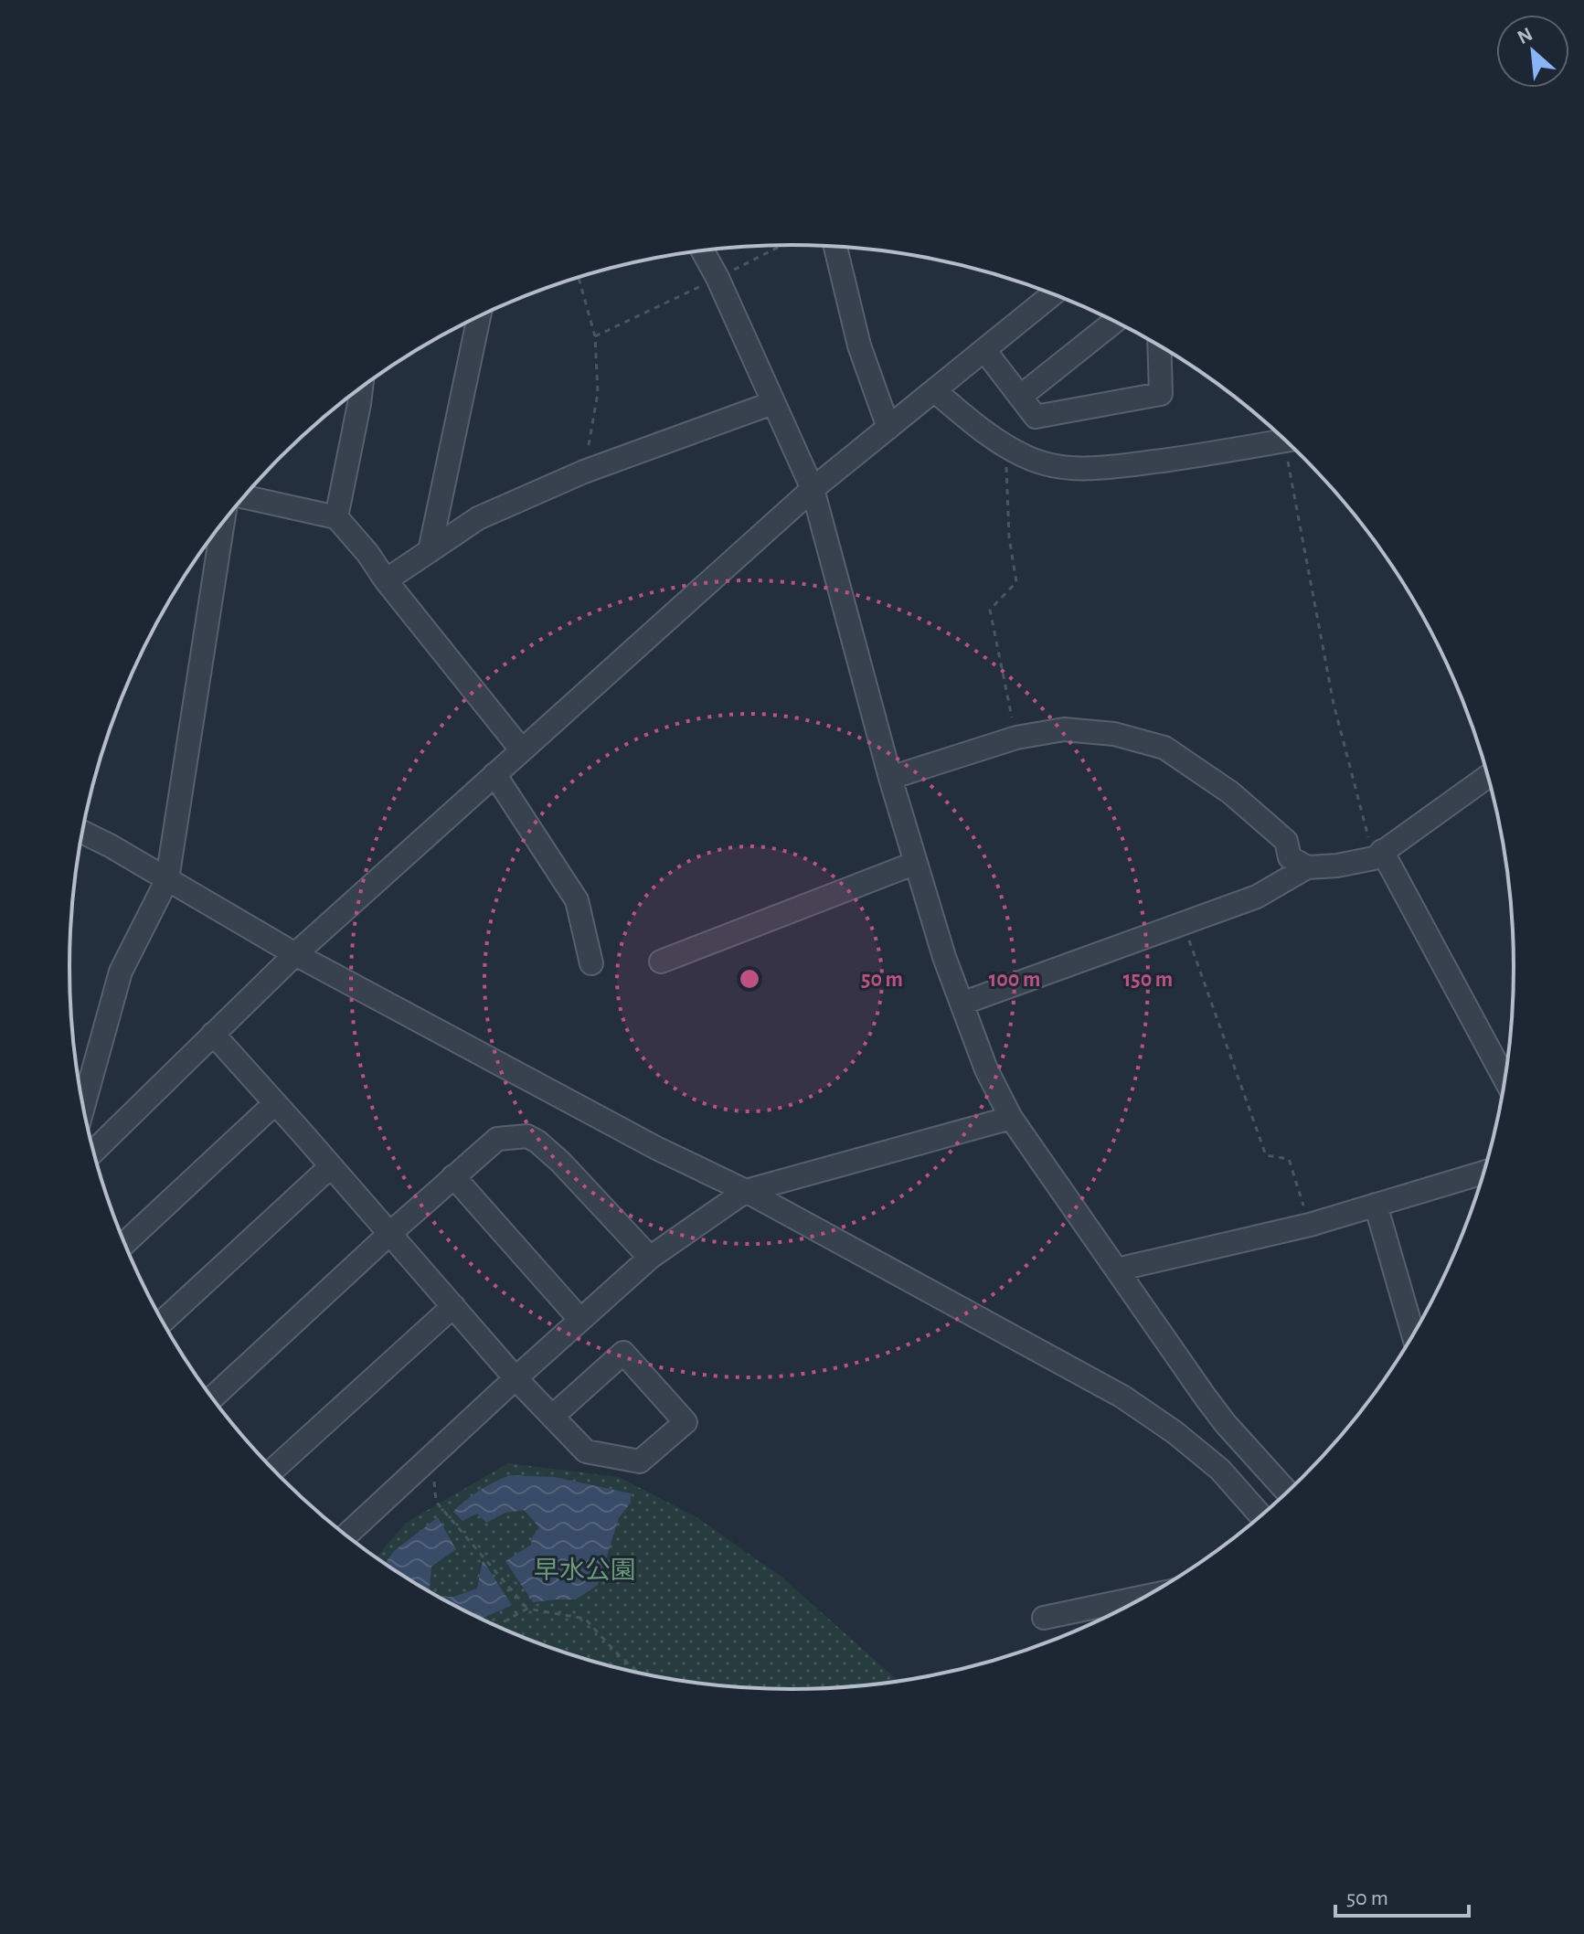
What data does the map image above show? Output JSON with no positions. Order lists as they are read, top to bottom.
{
  "parks": ["早水公園"],
  "scale_bar": "50 m",
  "north": "top left",
  "rings": ["50 m", "100 m", "150 m"]
}
